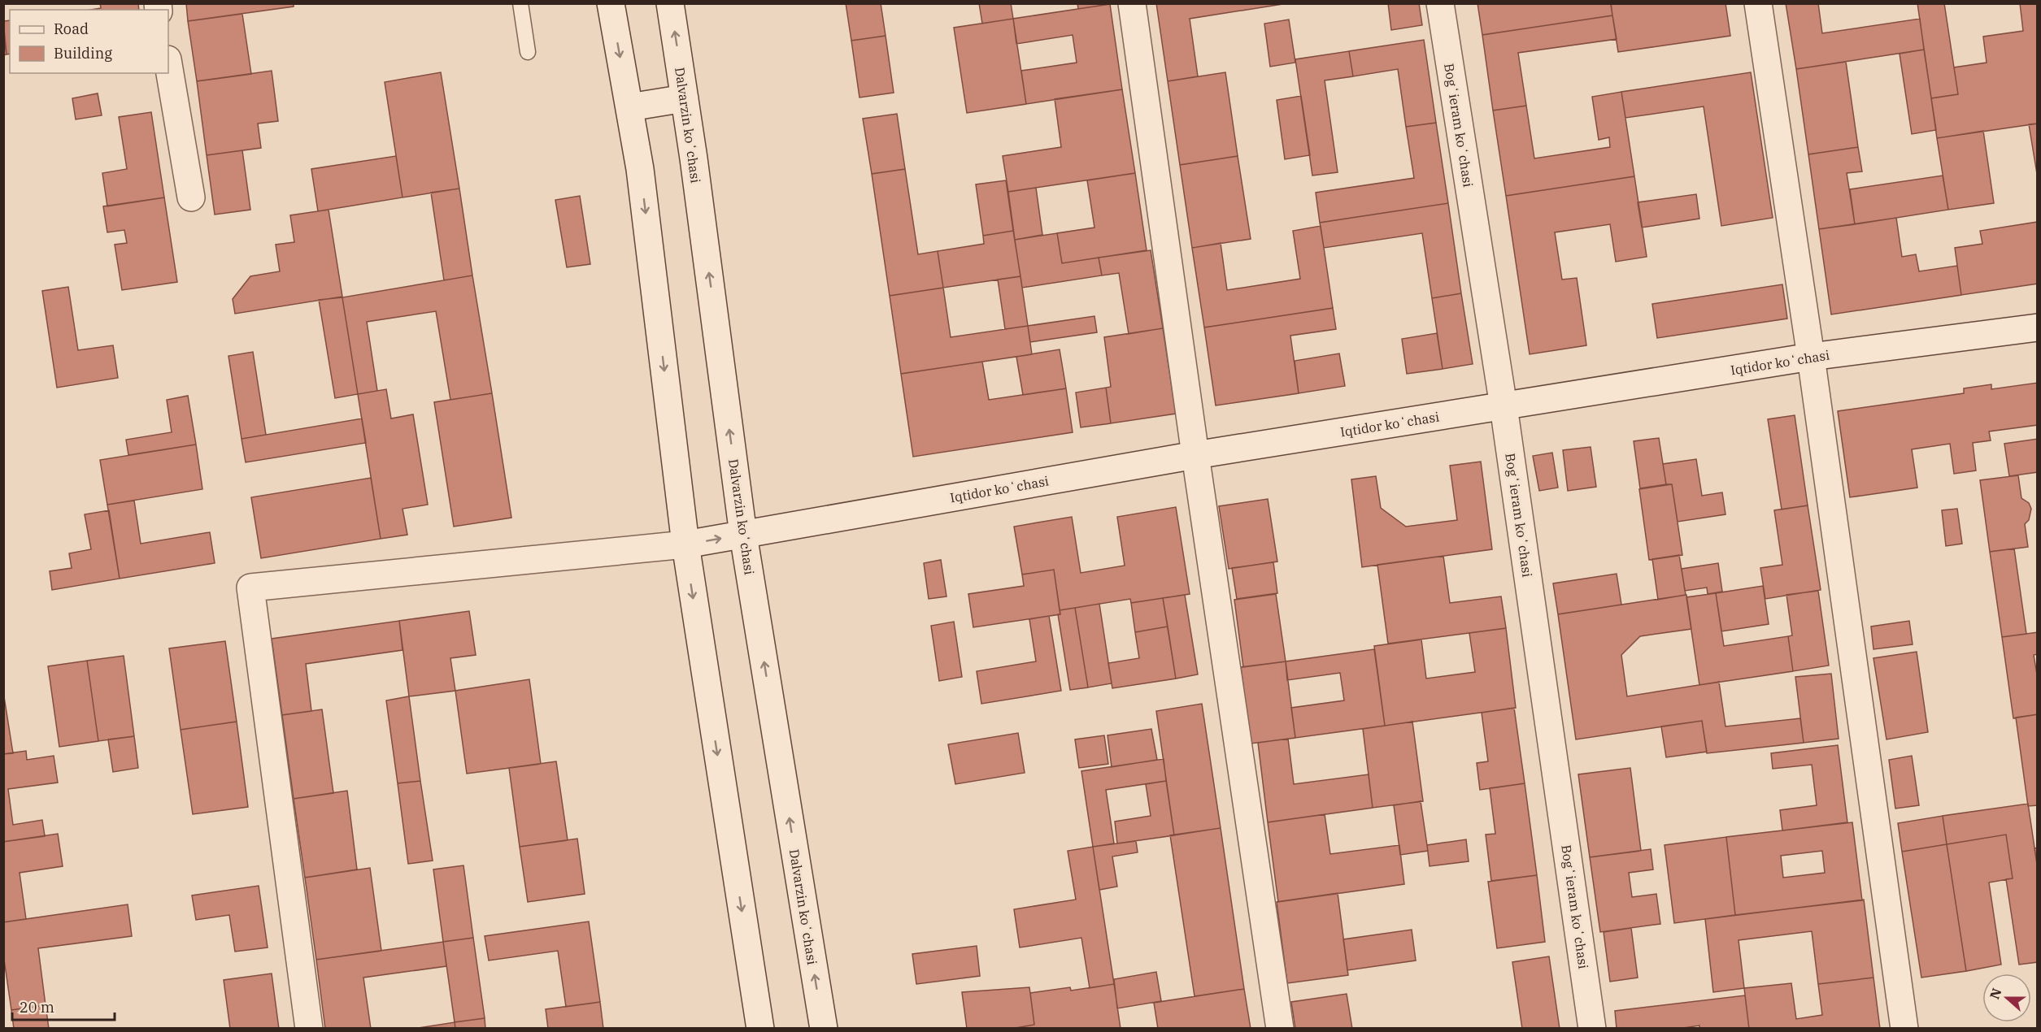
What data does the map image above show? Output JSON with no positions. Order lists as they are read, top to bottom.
{
  "streets": {
    "street": ["Dalvarzin koʻchasi", "Bogʻieram koʻchasi", "Iqtidor koʻchasi"]
  },
  "crossings": [
    ["Dalvarzin koʻchasi", "Iqtidor koʻchasi"],
    ["Bogʻieram koʻchasi", "Iqtidor koʻchasi"]
  ],
  "legend": ["Road", "Building"],
  "scale_bar": "20 m",
  "north": "left"
}
